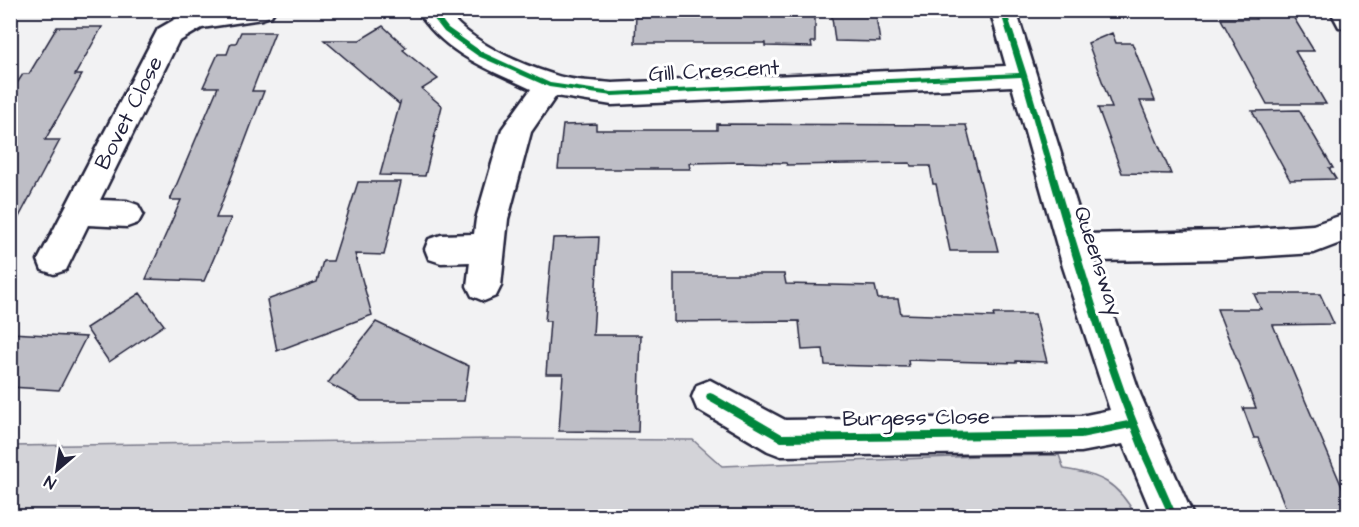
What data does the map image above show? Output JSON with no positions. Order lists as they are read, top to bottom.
{
  "streets": {
    "street": [
      "Gill Crescent",
      "Bovet Close",
      "Queensway",
      "Burgess Close"
    ]
  },
  "crossings": [
    ["Gill Crescent", "Queensway"],
    ["Queensway", "Burgess Close"]
  ],
  "north": "bottom left"
}
